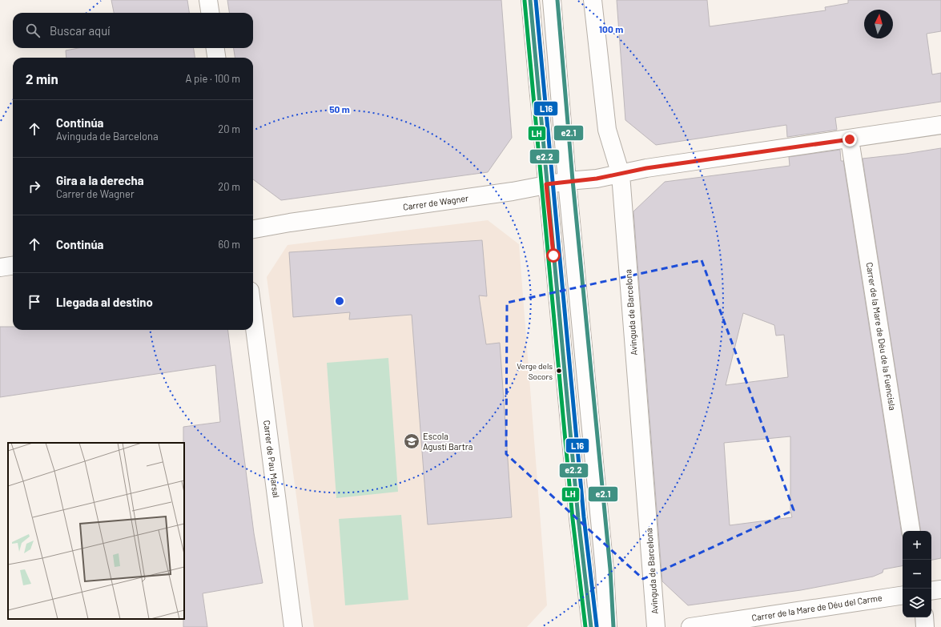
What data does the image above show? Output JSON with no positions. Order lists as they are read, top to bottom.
{
  "streets": {
    "street": [
      "Carrer de Wagner",
      "Avinguda de Barcelona",
      "Carrer de la Mare de Déu de la Fuencisla",
      "Carrer de Pau Marsal",
      "Carrer de la Mare de Déu del Carme"
    ]
  },
  "crossings": [
    ["Carrer de Wagner", "Avinguda de Barcelona"],
    ["Carrer de Wagner", "Carrer de la Mare de Déu de la Fuencisla"]
  ],
  "places": {
    "other": ["Verge dels Socors"],
    "school or university": ["Escola Agustí Bartra"]
  },
  "lines": [
    "transit line e2.2",
    "transit line L16",
    "transit line e2.1",
    "transit line LH"
  ],
  "north": "top",
  "page": {
    "search": "Buscar aquí",
    "heading": ["2 min", "A pie · 100 m"],
    "list": [
      ["Continúa", "Avinguda de Barcelona", "20 m"],
      ["Gira a la derecha", "Carrer de Wagner", "20 m"],
      ["Continúa", "60 m"],
      "Llegada al destino"
    ],
    "map_buttons": ["+", "−"]
  },
  "rings": ["100 m", "50 m"]
}
